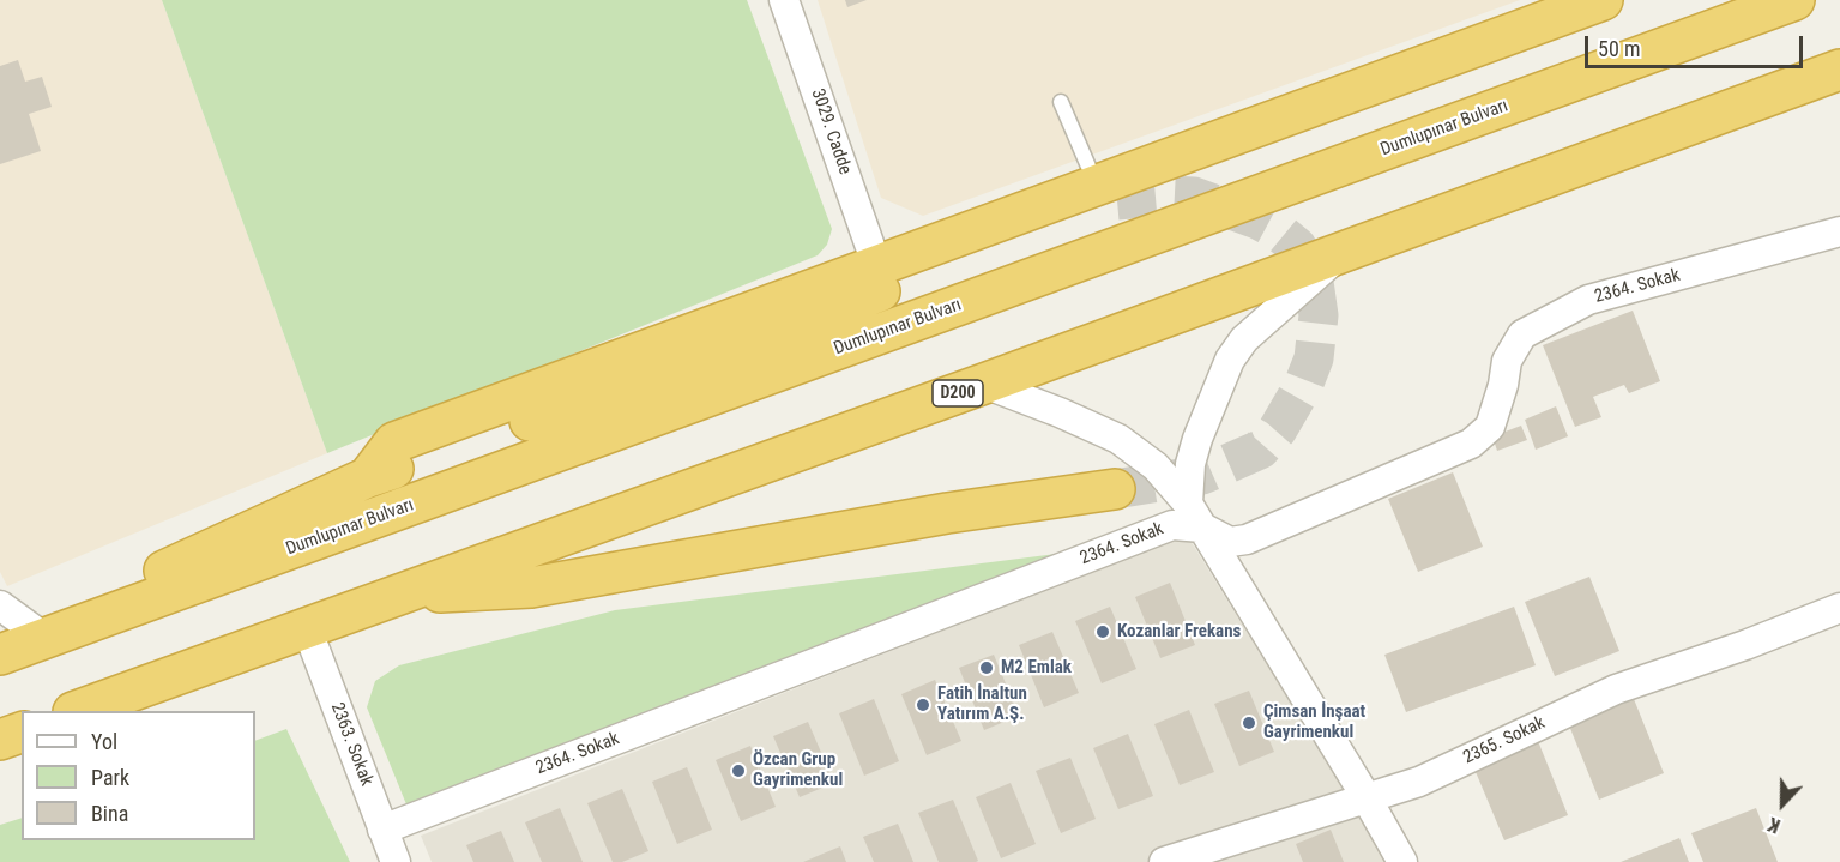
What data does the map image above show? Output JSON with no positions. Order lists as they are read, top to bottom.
{
  "streets": {
    "highway": ["Dumlupınar Bulvarı", "D200"],
    "street": [
      "3029. Cadde",
      "2364. Sokak",
      "2365. Sokak",
      "2363. Sokak"
    ]
  },
  "crossings": [
    ["2364. Sokak", "2363. Sokak"],
    ["D200", "2363. Sokak"]
  ],
  "places": [
    "Kozanlar Frekans",
    "M2 Emlak",
    "Fatih İnaltun Yatırım A.Ş.",
    "Çimsan İnşaat Gayrimenkul",
    "Özcan Grup Gayrimenkul"
  ],
  "legend": ["Yol", "Park", "Bina"],
  "scale_bar": "50 m",
  "north": "bottom"
}
